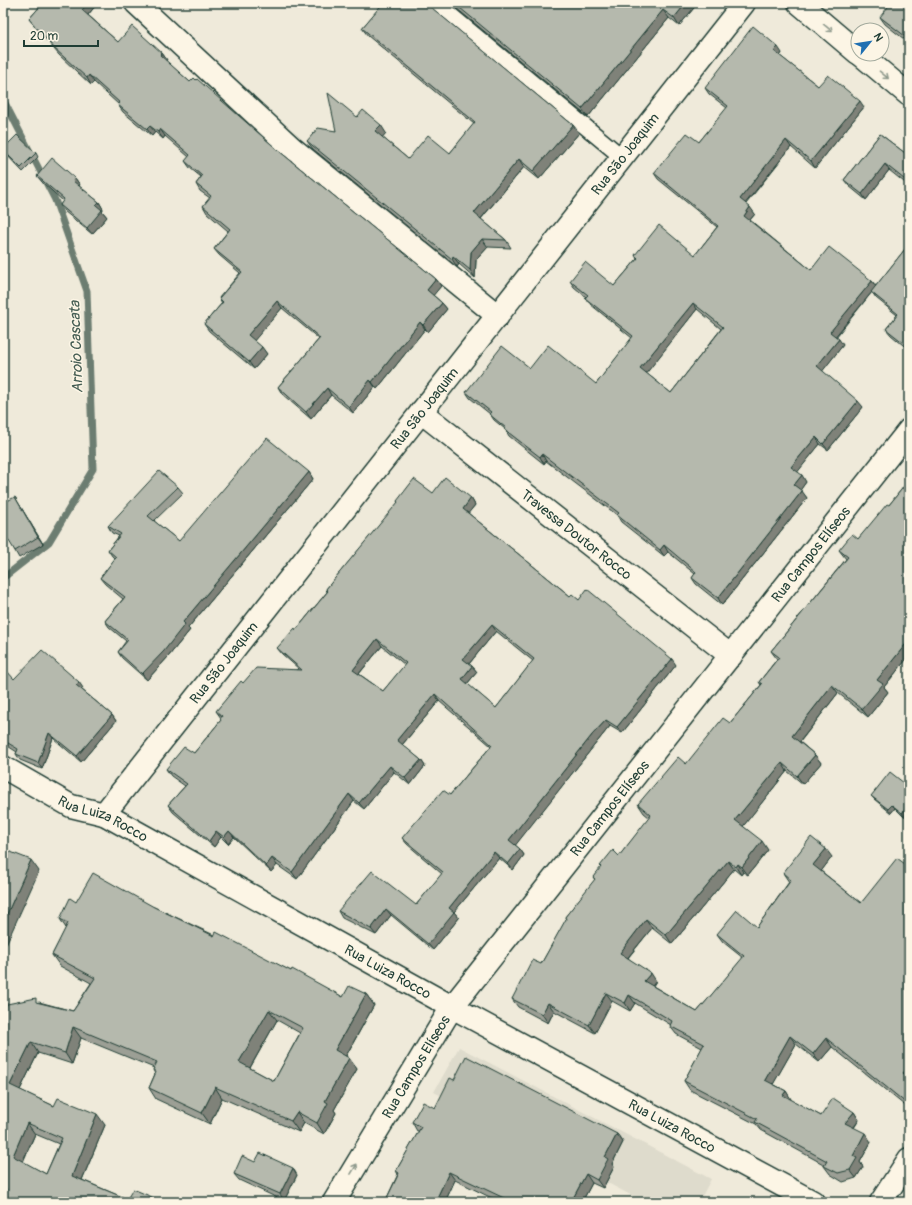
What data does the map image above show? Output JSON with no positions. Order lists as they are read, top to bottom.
{
  "streets": {
    "street": [
      "Rua São Joaquim",
      "Travessa Doutor Rocco",
      "Rua Campos Elíseos",
      "Rua Luiza Rocco"
    ]
  },
  "crossings": [
    ["Rua São Joaquim", "Travessa Doutor Rocco"],
    ["Rua São Joaquim", "Rua Luiza Rocco"],
    ["Travessa Doutor Rocco", "Rua Campos Elíseos"],
    ["Rua Campos Elíseos", "Rua Luiza Rocco"]
  ],
  "water": ["Arroio Cascata"],
  "scale_bar": "20 m",
  "north": "top right"
}
